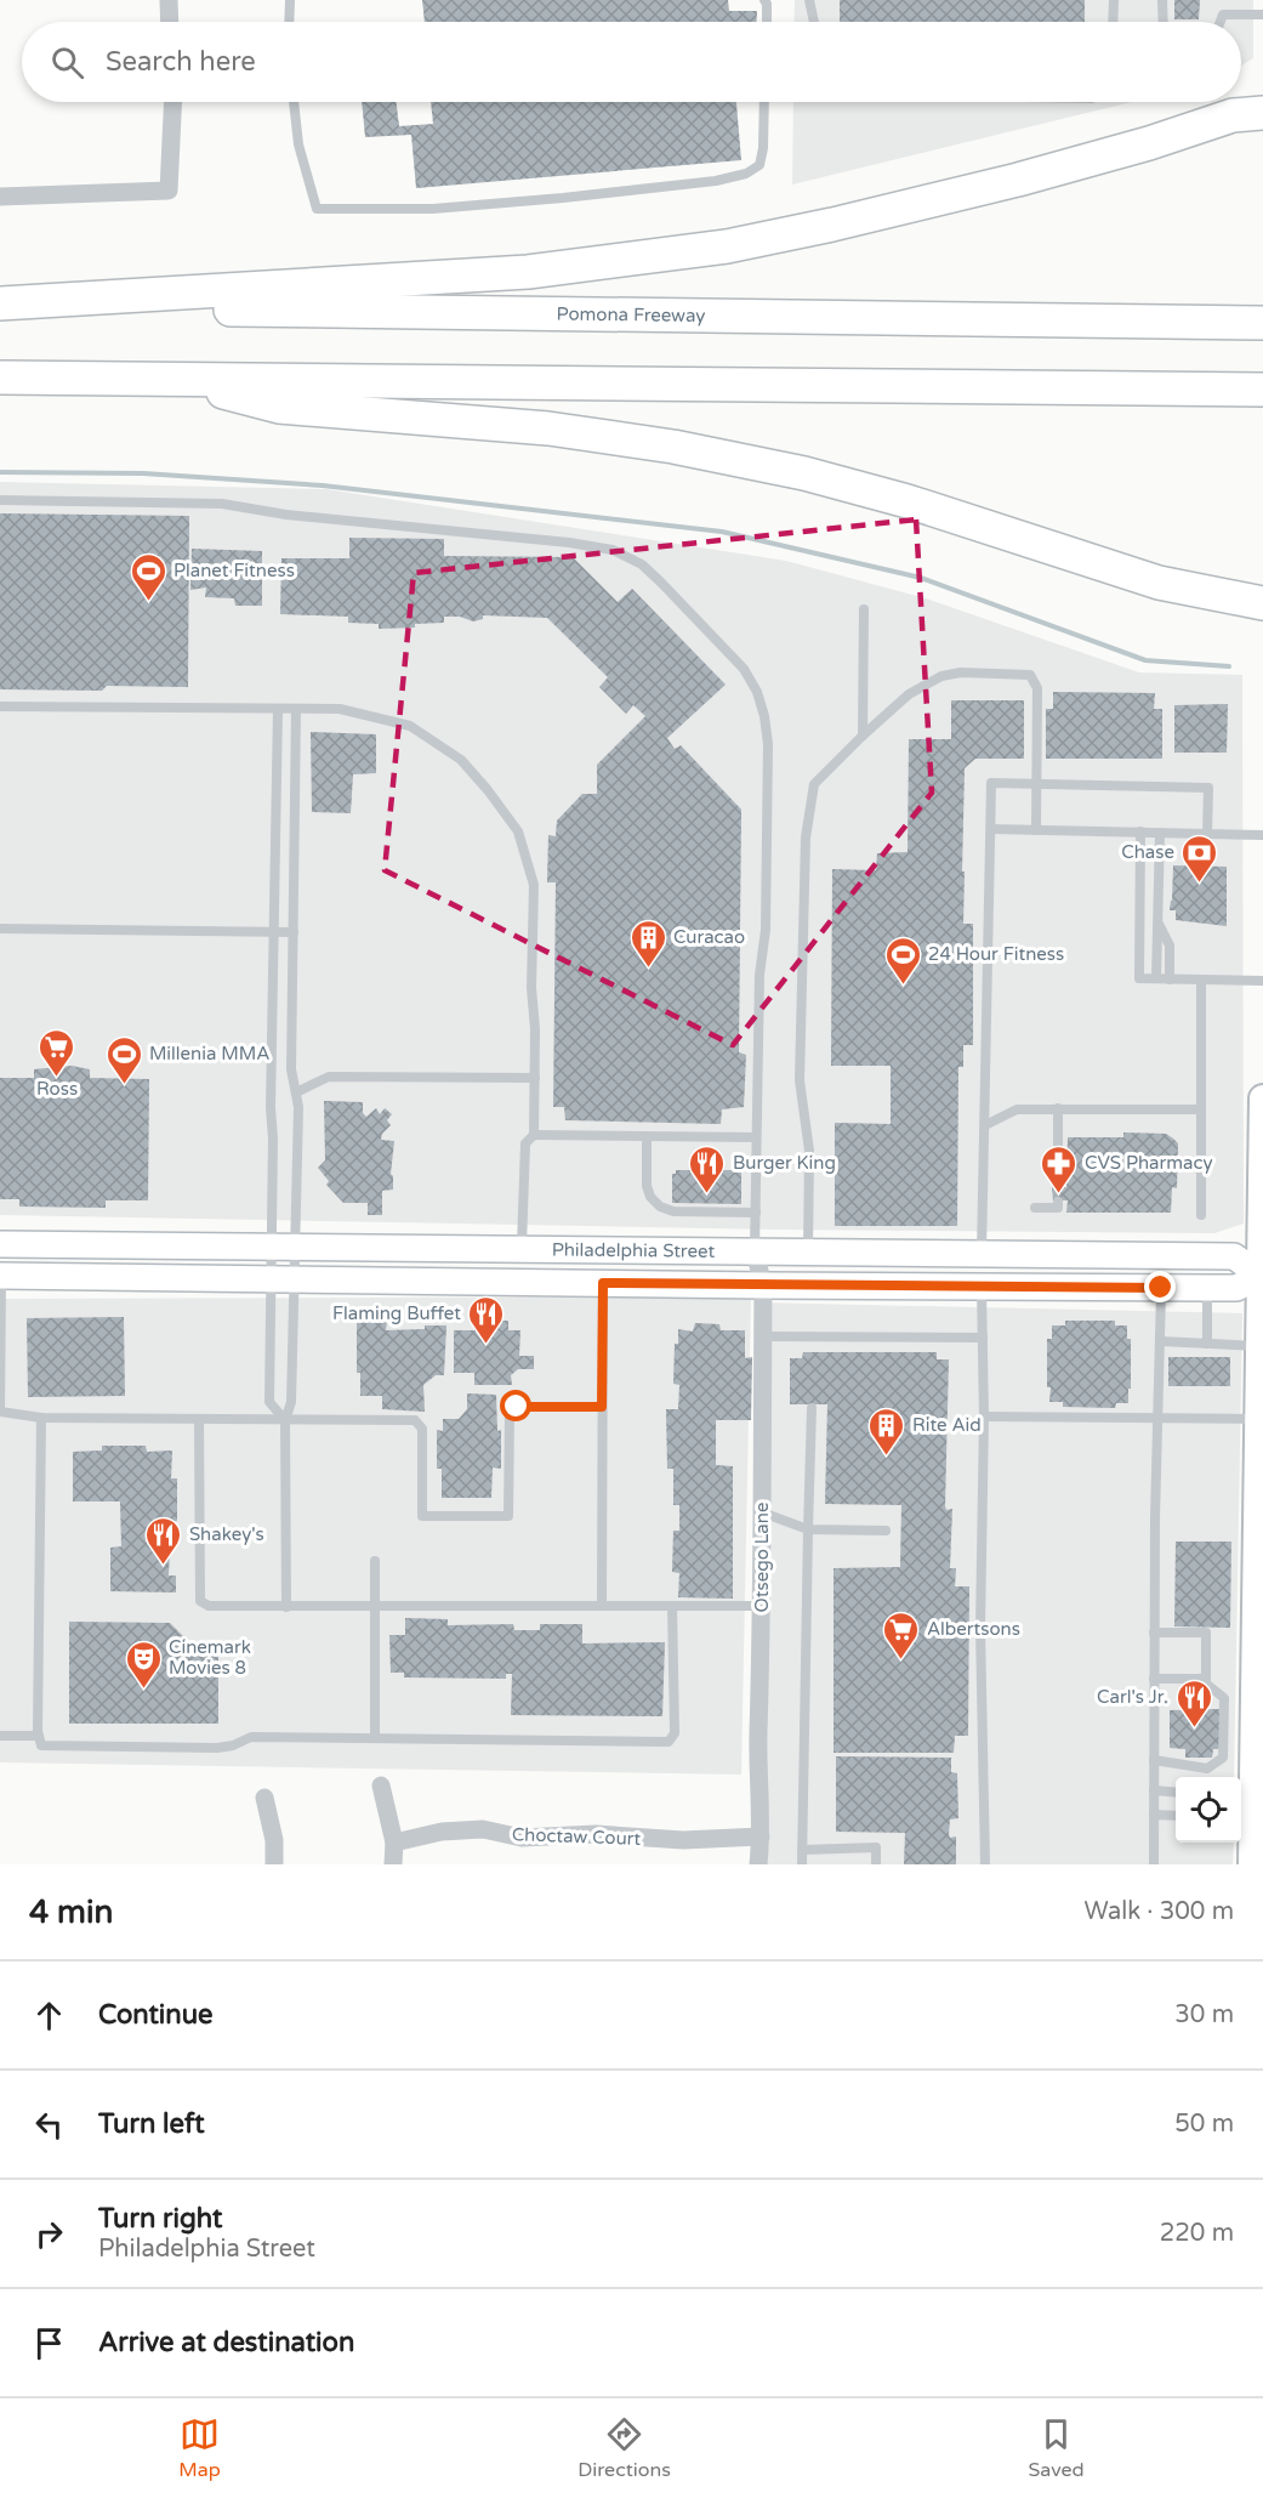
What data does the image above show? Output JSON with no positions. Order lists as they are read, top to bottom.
{
  "streets": {
    "highway": ["Pomona Freeway"],
    "main road": ["Philadelphia Street"],
    "street": ["Otsego Lane", "Choctaw Court"]
  },
  "crossings": [
    ["Philadelphia Street", "Otsego Lane"],
    ["Otsego Lane", "Choctaw Court"]
  ],
  "places": {
    "sports": ["Planet Fitness", "24 Hour Fitness", "Millenia MMA"],
    "bank": ["Chase"],
    "building": ["Curacao", "Rite Aid"],
    "supermarket": ["Ross", "Albertsons"],
    "restaurant": [
      "Burger King",
      "Flaming Buffet",
      "Shakey's",
      "Carl's Jr."
    ],
    "pharmacy": ["CVS Pharmacy"],
    "theatre": ["Cinemark Movies 8"]
  },
  "page": {
    "search": "Search here",
    "heading": ["4 min", "Walk · 300 m"],
    "list": [
      ["Continue", "30 m"],
      ["Turn left", "50 m"],
      ["Turn right", "Philadelphia Street", "220 m"],
      "Arrive at destination"
    ],
    "nav": ["Map", "Directions", "Saved"]
  }
}
